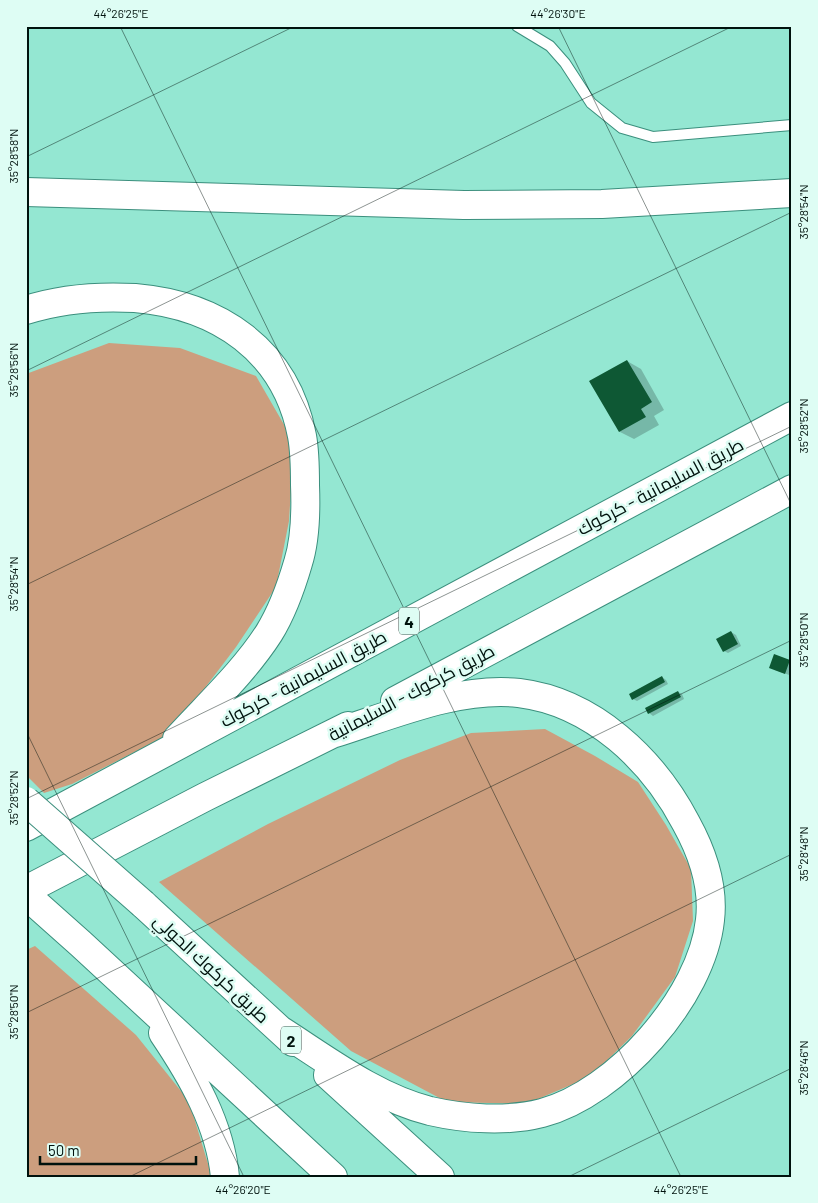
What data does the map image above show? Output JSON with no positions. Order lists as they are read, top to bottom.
{
  "streets": {
    "highway": [
      "طريق السليمانية - كركوك",
      "4",
      "طريق كركوك - السليمانية",
      "طريق كركوك الحولي",
      "2"
    ]
  },
  "scale_bar": "50 m",
  "coordinates": [
    "44°26'25\"E",
    "44°26'30\"E",
    "35°28'58\"N",
    "35°28'54\"N",
    "35°28'56\"N",
    "35°28'52\"N",
    "35°28'50\"N",
    "35°28'48\"N",
    "35°28'46\"N",
    "44°26'20\"E"
  ]
}
